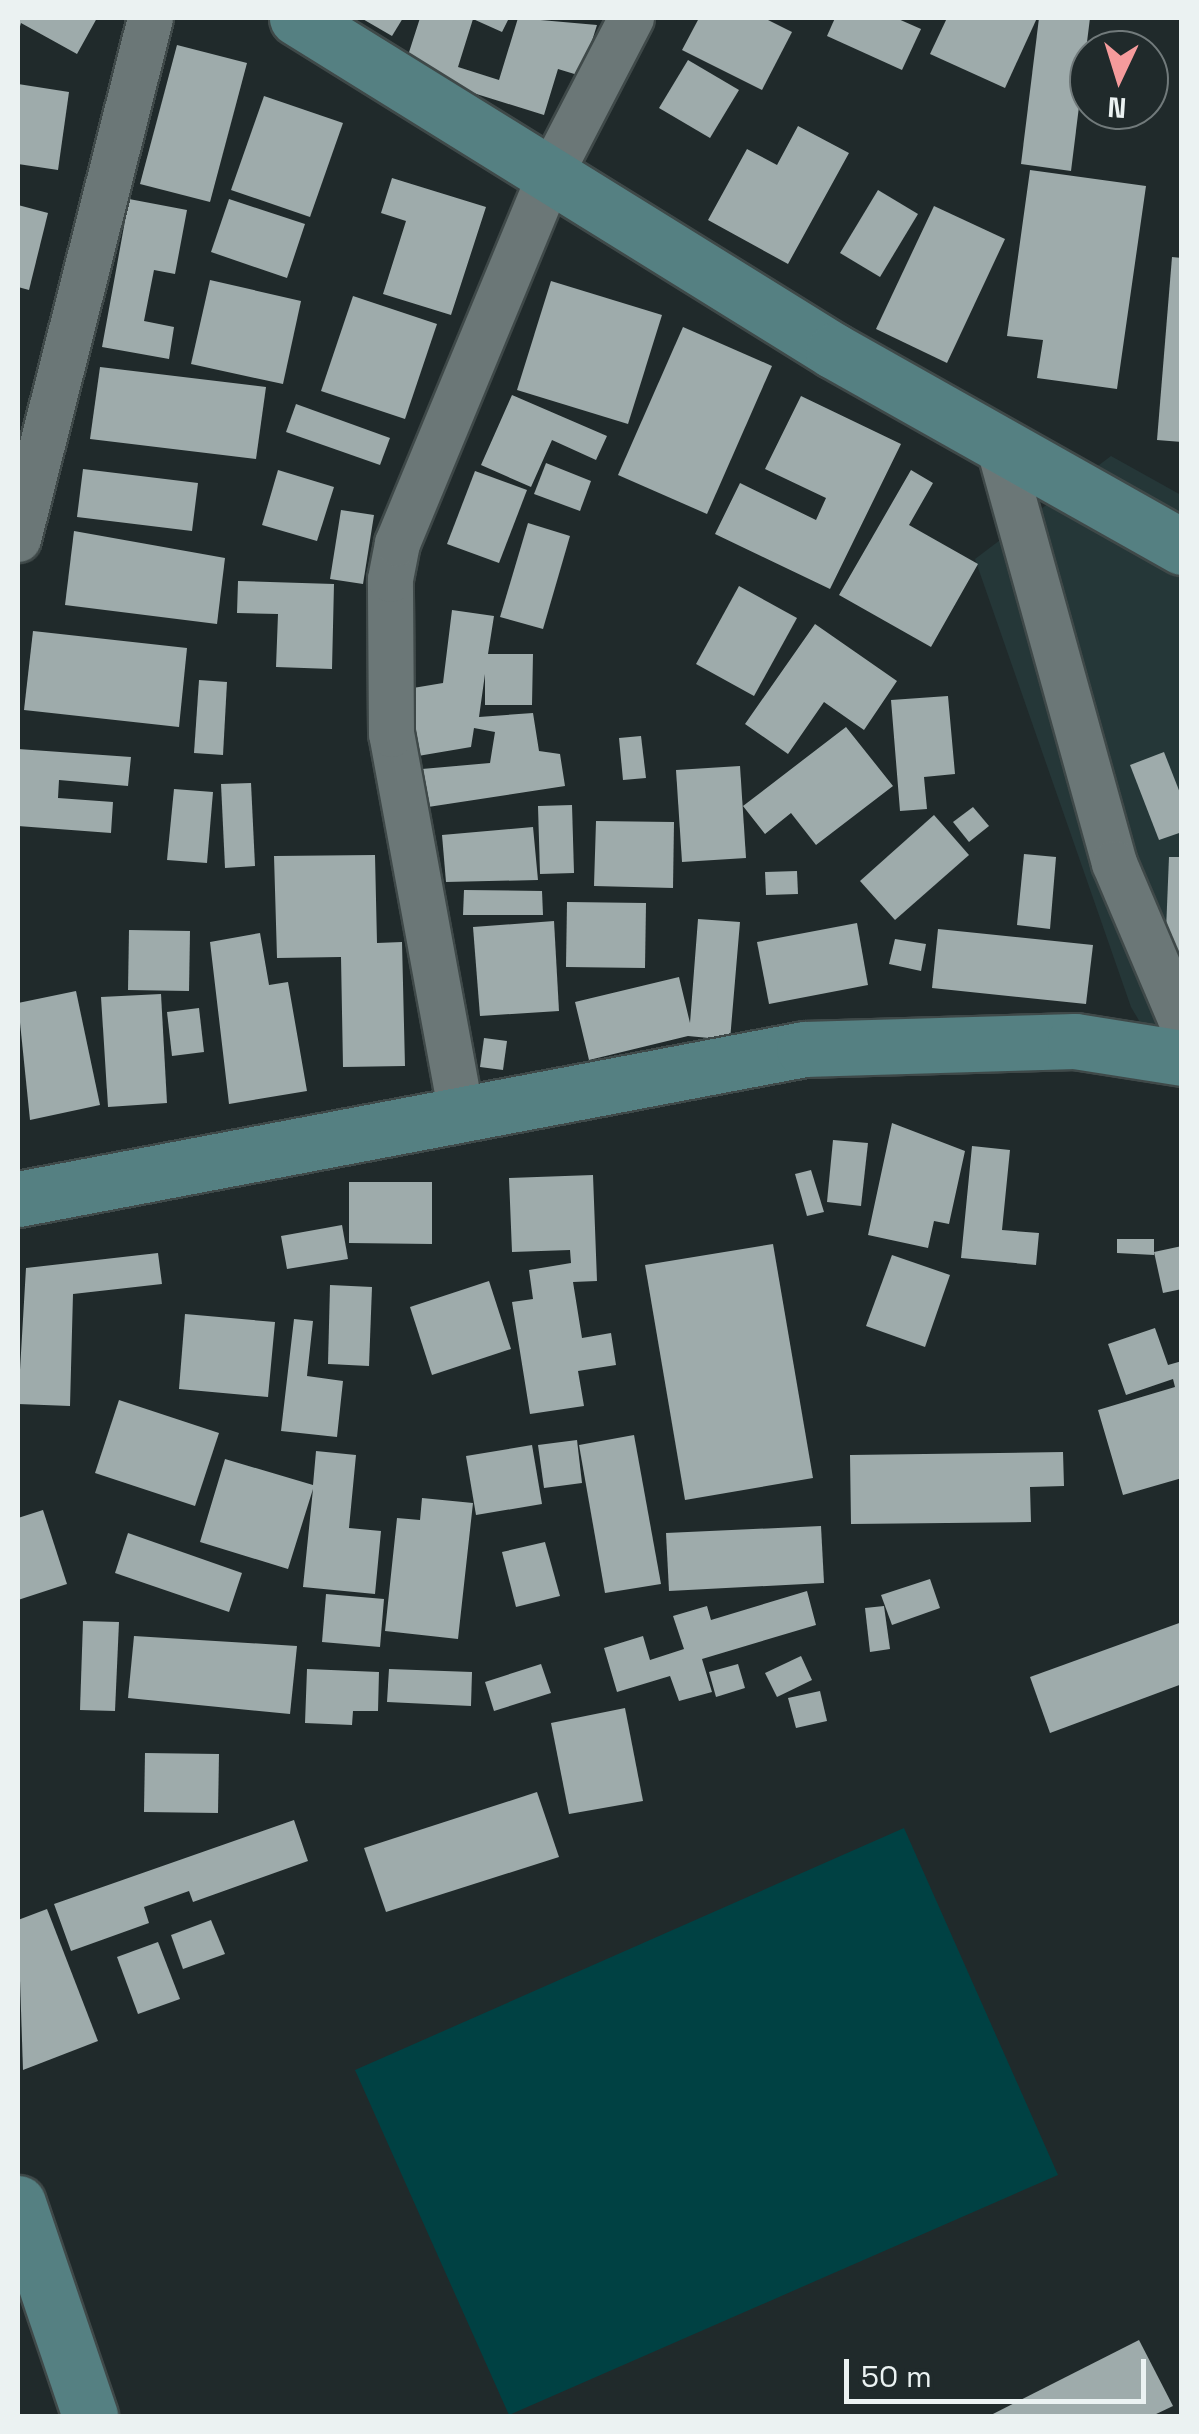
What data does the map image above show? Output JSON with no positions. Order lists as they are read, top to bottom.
{
  "scale_bar": "50 m",
  "north": "bottom"
}
